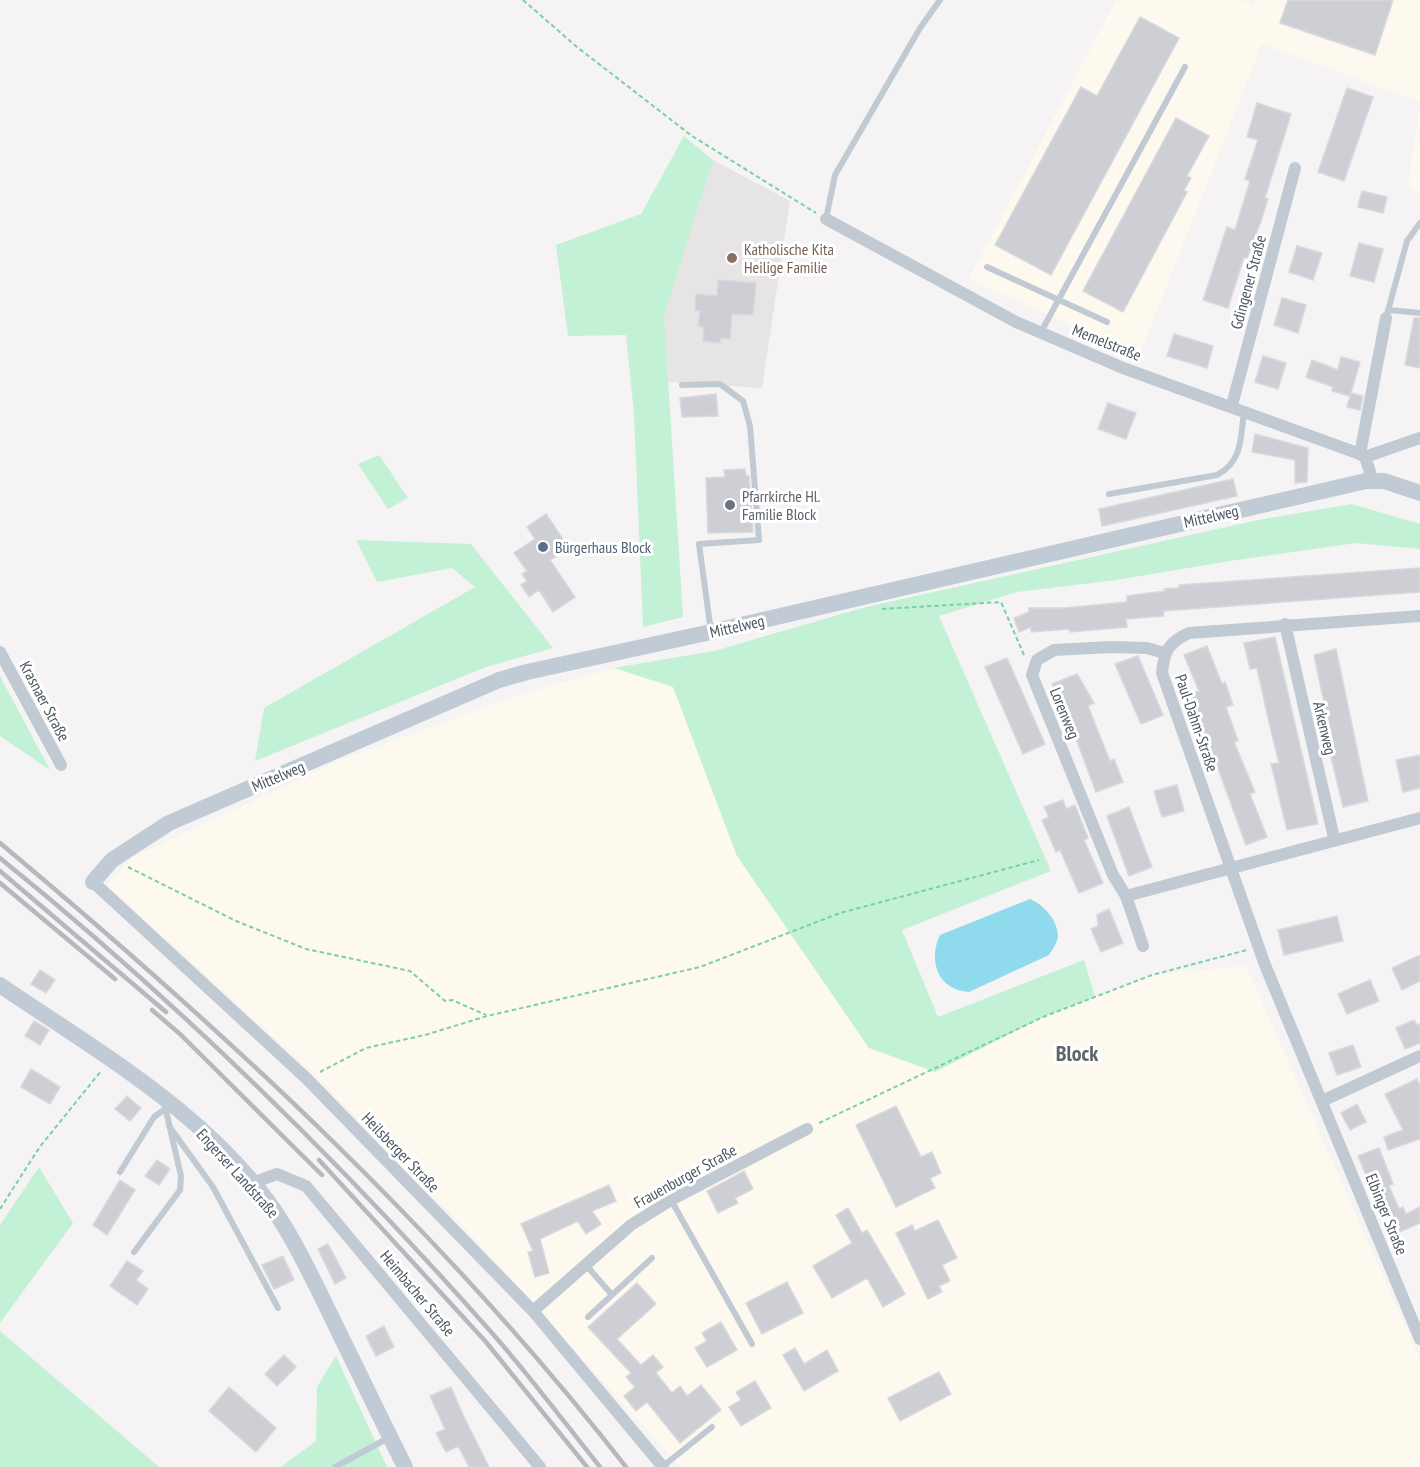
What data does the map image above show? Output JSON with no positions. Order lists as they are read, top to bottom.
{
  "streets": {
    "main road": ["Mittelweg", "Engerser Landstraße"],
    "street": [
      "Gdingener Straße",
      "Memelstraße",
      "Krasnaer Straße",
      "Lorenweg",
      "Paul-Dahm-Straße",
      "Arkenweg",
      "Heilsberger Straße",
      "Frauenburger Straße",
      "Elbinger Straße",
      "Heimbacher Straße"
    ]
  },
  "crossings": [
    ["Gdingener Straße", "Memelstraße"],
    ["Mittelweg", "Heilsberger Straße"],
    ["Lorenweg", "Paul-Dahm-Straße"],
    ["Paul-Dahm-Straße", "Elbinger Straße"],
    ["Heilsberger Straße", "Frauenburger Straße"],
    ["Engerser Landstraße", "Heimbacher Straße"]
  ],
  "districts": ["Block"],
  "places": ["Katholische Kita Heilige Familie", "Pfarrkirche Hl. Familie Block", "Bürgerhaus Block"]
}
